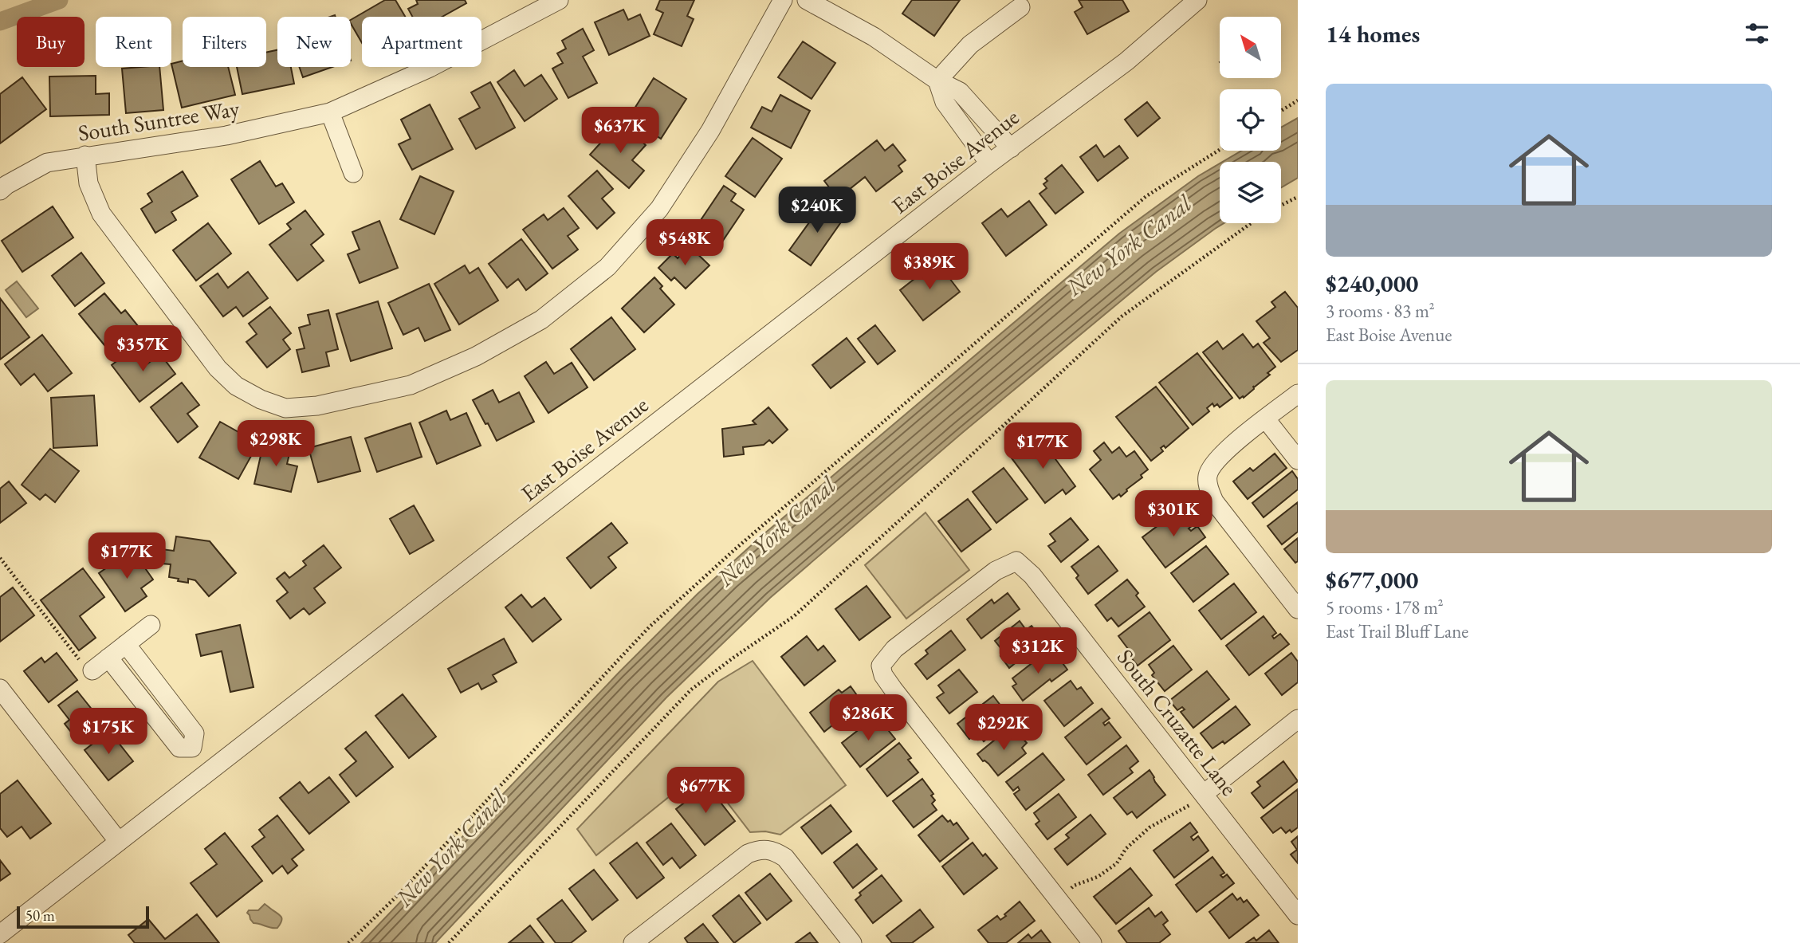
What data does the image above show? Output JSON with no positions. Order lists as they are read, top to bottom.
{
  "streets": {
    "street": ["South Suntree Way", "East Boise Avenue", "South Cruzatte Lane"]
  },
  "water": ["New York Canal"],
  "scale_bar": "50 m",
  "north": "top left",
  "page": {
    "heading": "14 homes",
    "chip": [
      "Buy",
      "Rent",
      "Filters",
      "New",
      "Apartment"
    ],
    "list": [
      {
        "name": "$240,000",
        "note": "3 rooms · 83 m² · East Boise Avenue"
      },
      {
        "name": "$677,000",
        "note": "5 rooms · 178 m² · East Trail Bluff Lane"
      }
    ],
    "price": [
      "$637K",
      "$240K",
      "$548K",
      "$389K",
      "$357K",
      "$298K",
      "$177K",
      "$301K",
      "$177K",
      "$312K",
      "$286K",
      "$292K",
      "$175K",
      "$677K"
    ],
    "scale": "50 m"
  }
}
